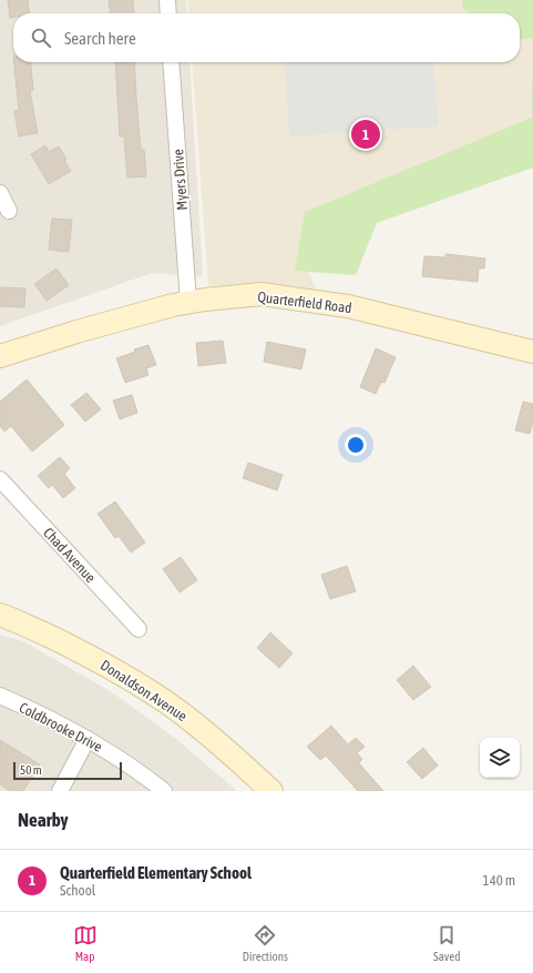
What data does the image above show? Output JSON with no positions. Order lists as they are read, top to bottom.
{
  "streets": {
    "street": [
      "Myers Drive",
      "Quarterfield Road",
      "Chad Avenue",
      "Donaldson Avenue",
      "Coldbrooke Drive"
    ]
  },
  "crossings": [
    ["Myers Drive", "Quarterfield Road"]
  ],
  "scale_bar": "50 m",
  "page": {
    "search": "Search here",
    "pins": "1",
    "scale": "50 m",
    "heading": "Nearby",
    "list": [
      {
        "mark": "1",
        "name": "Quarterfield Elementary School",
        "note": "School",
        "value": "140 m"
      }
    ],
    "nav": ["Map", "Directions", "Saved"]
  }
}
